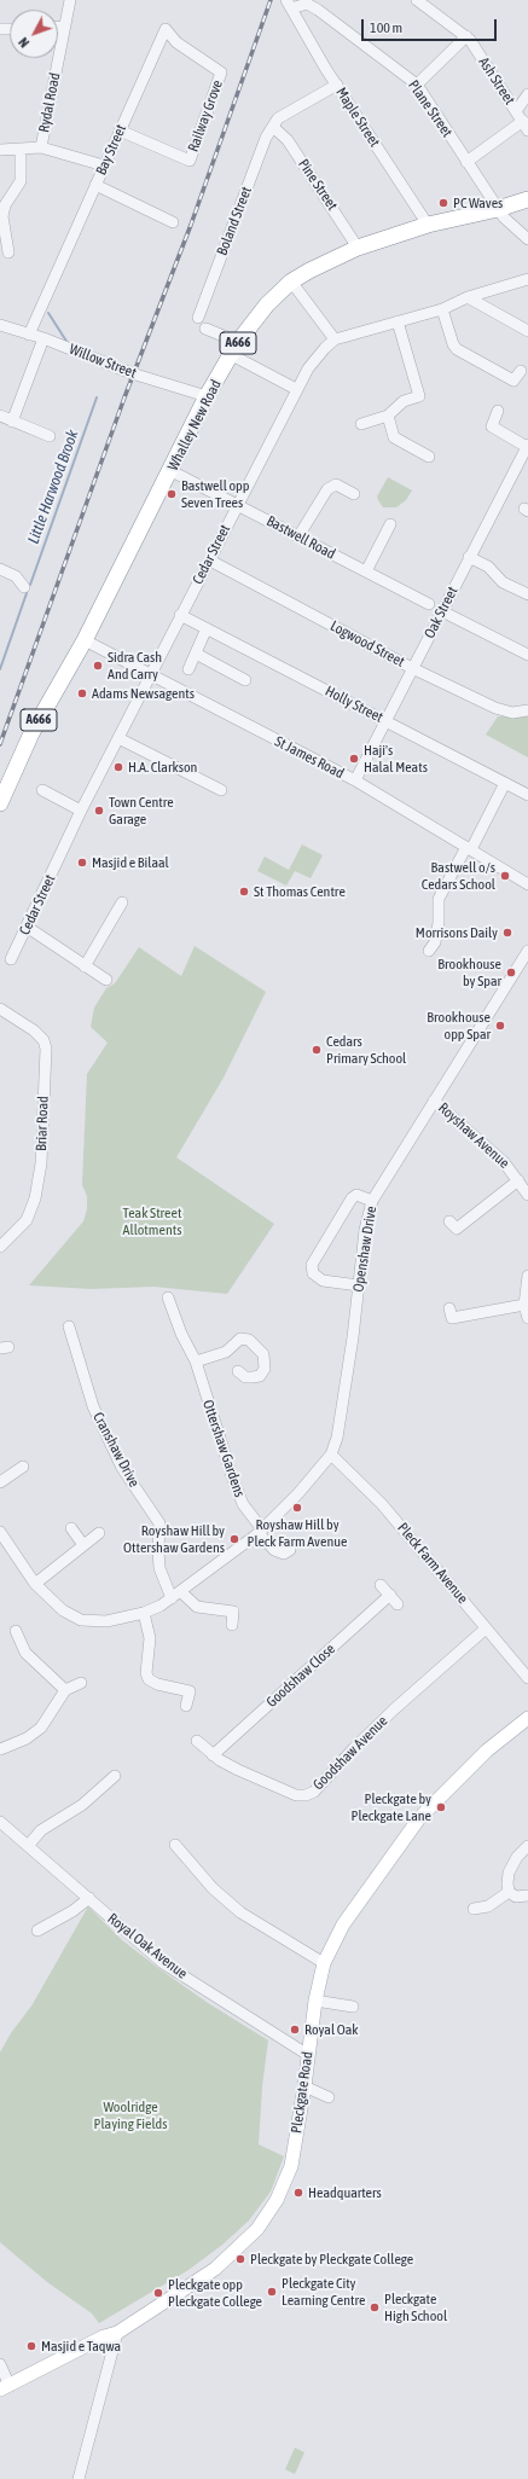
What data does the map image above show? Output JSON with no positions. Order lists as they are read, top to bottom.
{
  "streets": {
    "highway": ["A666", "Whalley New Road"],
    "main road": ["Pleckgate Road"],
    "street": [
      "Ash Street",
      "Rydal Road",
      "Plane Street",
      "Railway Grove",
      "Maple Street",
      "Bay Street",
      "Pine Street",
      "Boland Street",
      "Willow Street",
      "Bastwell Road",
      "Cedar Street",
      "Oak Street",
      "Logwood Street",
      "Holly Street",
      "St James Road",
      "Briar Road",
      "Royshaw Avenue",
      "Openshaw Drive",
      "Ottershaw Gardens",
      "Cranshaw Drive",
      "Pleck Farm Avenue",
      "Goodshaw Close",
      "Goodshaw Avenue",
      "Royal Oak Avenue"
    ]
  },
  "crossings": [
    ["Plane Street", "Maple Street"],
    ["Plane Street", "Whalley New Road"],
    ["Railway Grove", "Bay Street"],
    ["Maple Street", "Whalley New Road"],
    ["Bay Street", "Willow Street"],
    ["Pine Street", "Boland Street"],
    ["Pine Street", "Whalley New Road"],
    ["Willow Street", "Whalley New Road"],
    ["Whalley New Road", "Bastwell Road"],
    ["Whalley New Road", "St James Road"],
    ["Bastwell Road", "Cedar Street"],
    ["Cedar Street", "Logwood Street"],
    ["Cedar Street", "Holly Street"],
    ["Cedar Street", "St James Road"],
    ["Oak Street", "Logwood Street"],
    ["Oak Street", "Holly Street"],
    ["Oak Street", "St James Road"],
    ["Royshaw Avenue", "Openshaw Drive"],
    ["Openshaw Drive", "Ottershaw Gardens"],
    ["Openshaw Drive", "Cranshaw Drive"],
    ["Openshaw Drive", "Pleck Farm Avenue"],
    ["Pleck Farm Avenue", "Goodshaw Avenue"],
    ["Goodshaw Close", "Goodshaw Avenue"],
    ["Royal Oak Avenue", "Pleckgate Road"]
  ],
  "water": ["Little Harwood Brook"],
  "parks": ["Teak Street Allotments", "Woolridge Playing Fields"],
  "places": [
    "PC Waves",
    "Bastwell opp Seven Trees",
    "Sidra Cash And Carry",
    "Adams Newsagents",
    "Haji's Halal Meats",
    "H.A. Clarkson",
    "Town Centre Garage",
    "Masjid e Bilaal",
    "Bastwell o/s Cedars School",
    "St Thomas Centre",
    "Morrisons Daily",
    "Brookhouse by Spar",
    "Brookhouse opp Spar",
    "Cedars Primary School",
    "Royshaw Hill by Pleck Farm Avenue",
    "Royshaw Hill by Ottershaw Gardens",
    "Pleckgate by Pleckgate Lane",
    "Royal Oak",
    "Headquarters",
    "Pleckgate by Pleckgate College",
    "Pleckgate City Learning Centre",
    "Pleckgate opp Pleckgate College",
    "Pleckgate High School",
    "Masjid e Taqwa"
  ],
  "scale_bar": "100 m",
  "north": "bottom left"
}
